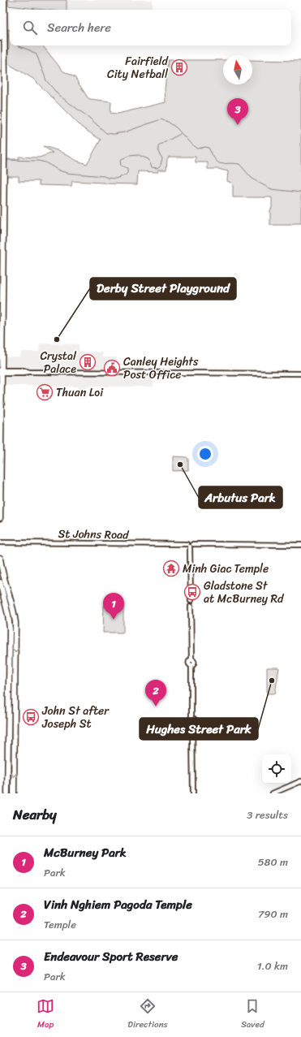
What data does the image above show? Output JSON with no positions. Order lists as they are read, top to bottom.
{
  "streets": {
    "main road": ["St Johns Road"]
  },
  "places": {
    "building": ["Fairfield City Netball", "Crystal Palace"],
    "other": ["Derby Street Playground", "Arbutus Park", "Hughes Street Park"],
    "public building": ["Canley Heights Post Office"],
    "supermarket": ["Thuan Loi"],
    "temple": ["Minh Giac Temple"],
    "bus stop": ["Gladstone St at McBurney Rd", "John St after Joseph St"]
  },
  "north": "top",
  "page": {
    "search": "Search here",
    "pins": ["3", "1", "2"],
    "heading": ["Nearby", "3 results"],
    "list": [
      {
        "mark": "1",
        "name": "McBurney Park",
        "note": "Park",
        "value": "580 m"
      },
      {
        "mark": "2",
        "name": "Vinh Nghiem Pagoda Temple",
        "note": "Temple",
        "value": "790 m"
      },
      {
        "mark": "3",
        "name": "Endeavour Sport Reserve",
        "note": "Park",
        "value": "1.0 km"
      }
    ],
    "nav": ["Map", "Directions", "Saved"]
  }
}
